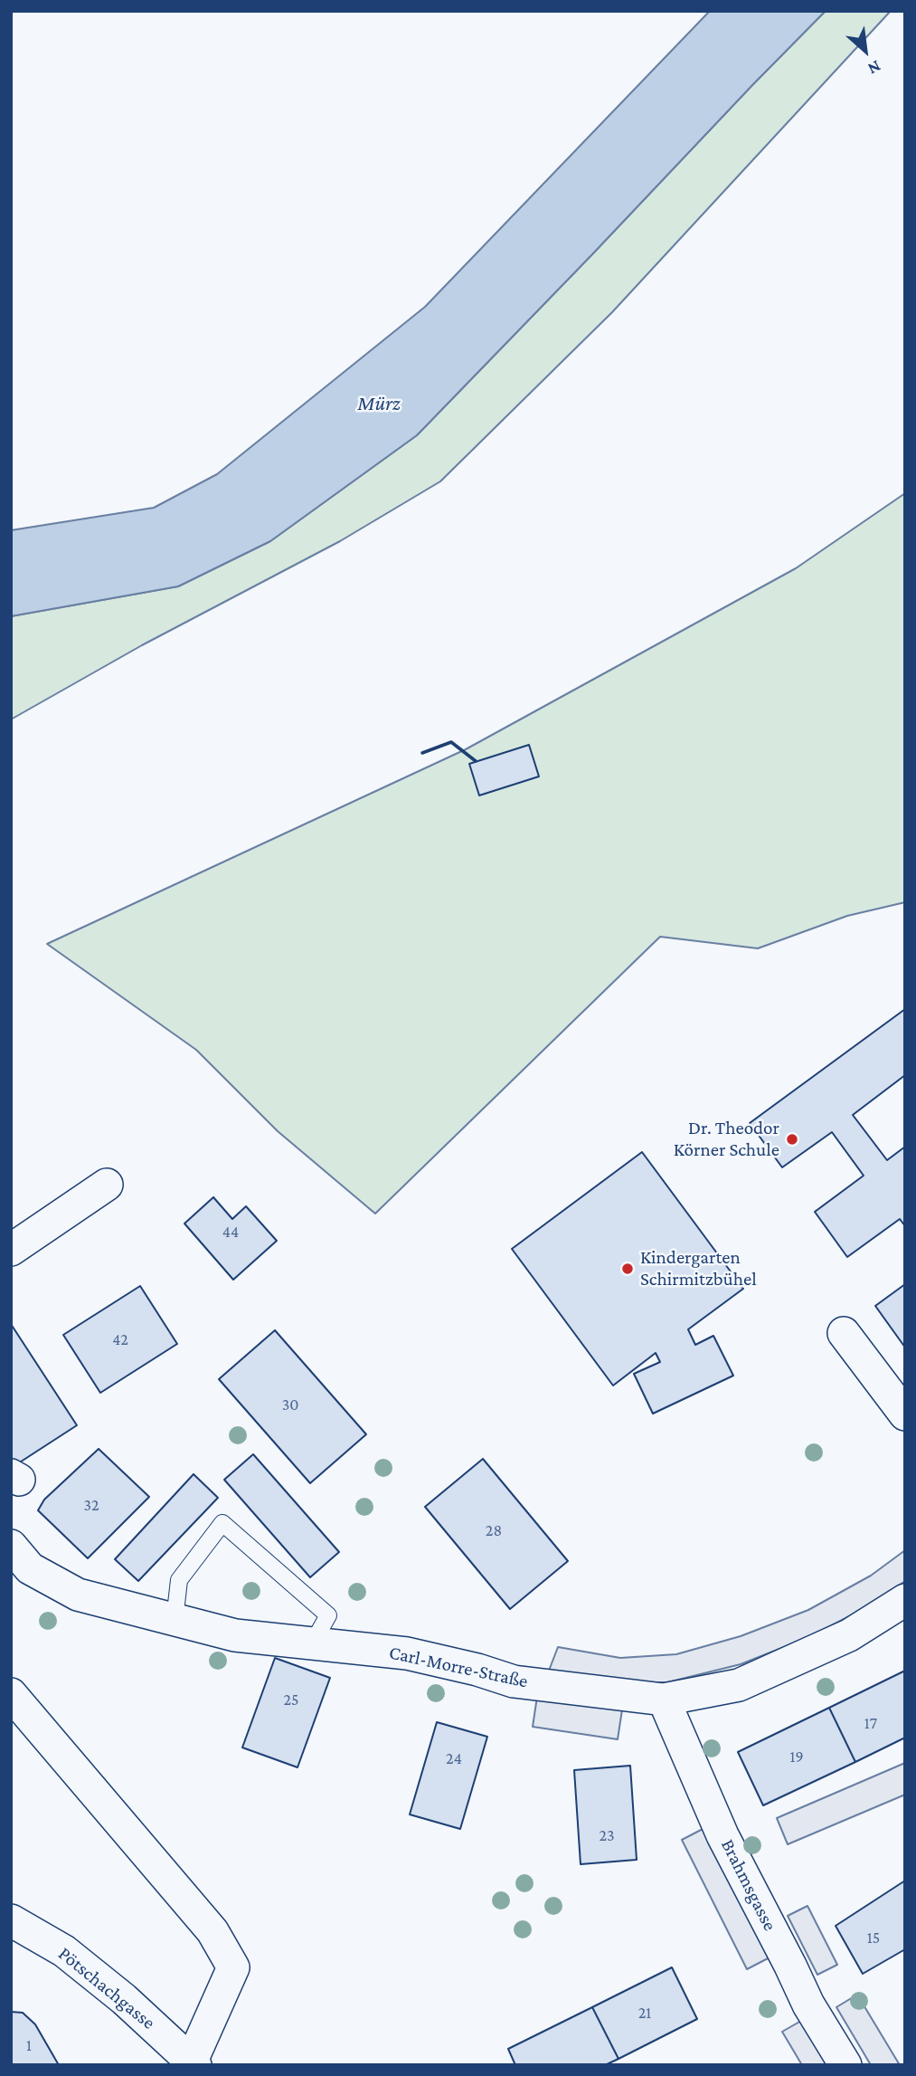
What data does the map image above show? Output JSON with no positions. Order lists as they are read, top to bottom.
{
  "streets": {
    "street": ["Carl-Morre-Straße", "Brahmsgasse", "Pötschachgasse"]
  },
  "crossings": [
    ["Carl-Morre-Straße", "Brahmsgasse"]
  ],
  "water": ["Mürz"],
  "places": ["Dr. Theodor Körner Schule", "Kindergarten Schirmitzbühel"],
  "house_numbers": [
    "44",
    "42",
    "30",
    "32",
    "28",
    "25",
    "17",
    "19",
    "24",
    "23",
    "15",
    "21",
    "1"
  ],
  "north": "bottom right"
}
